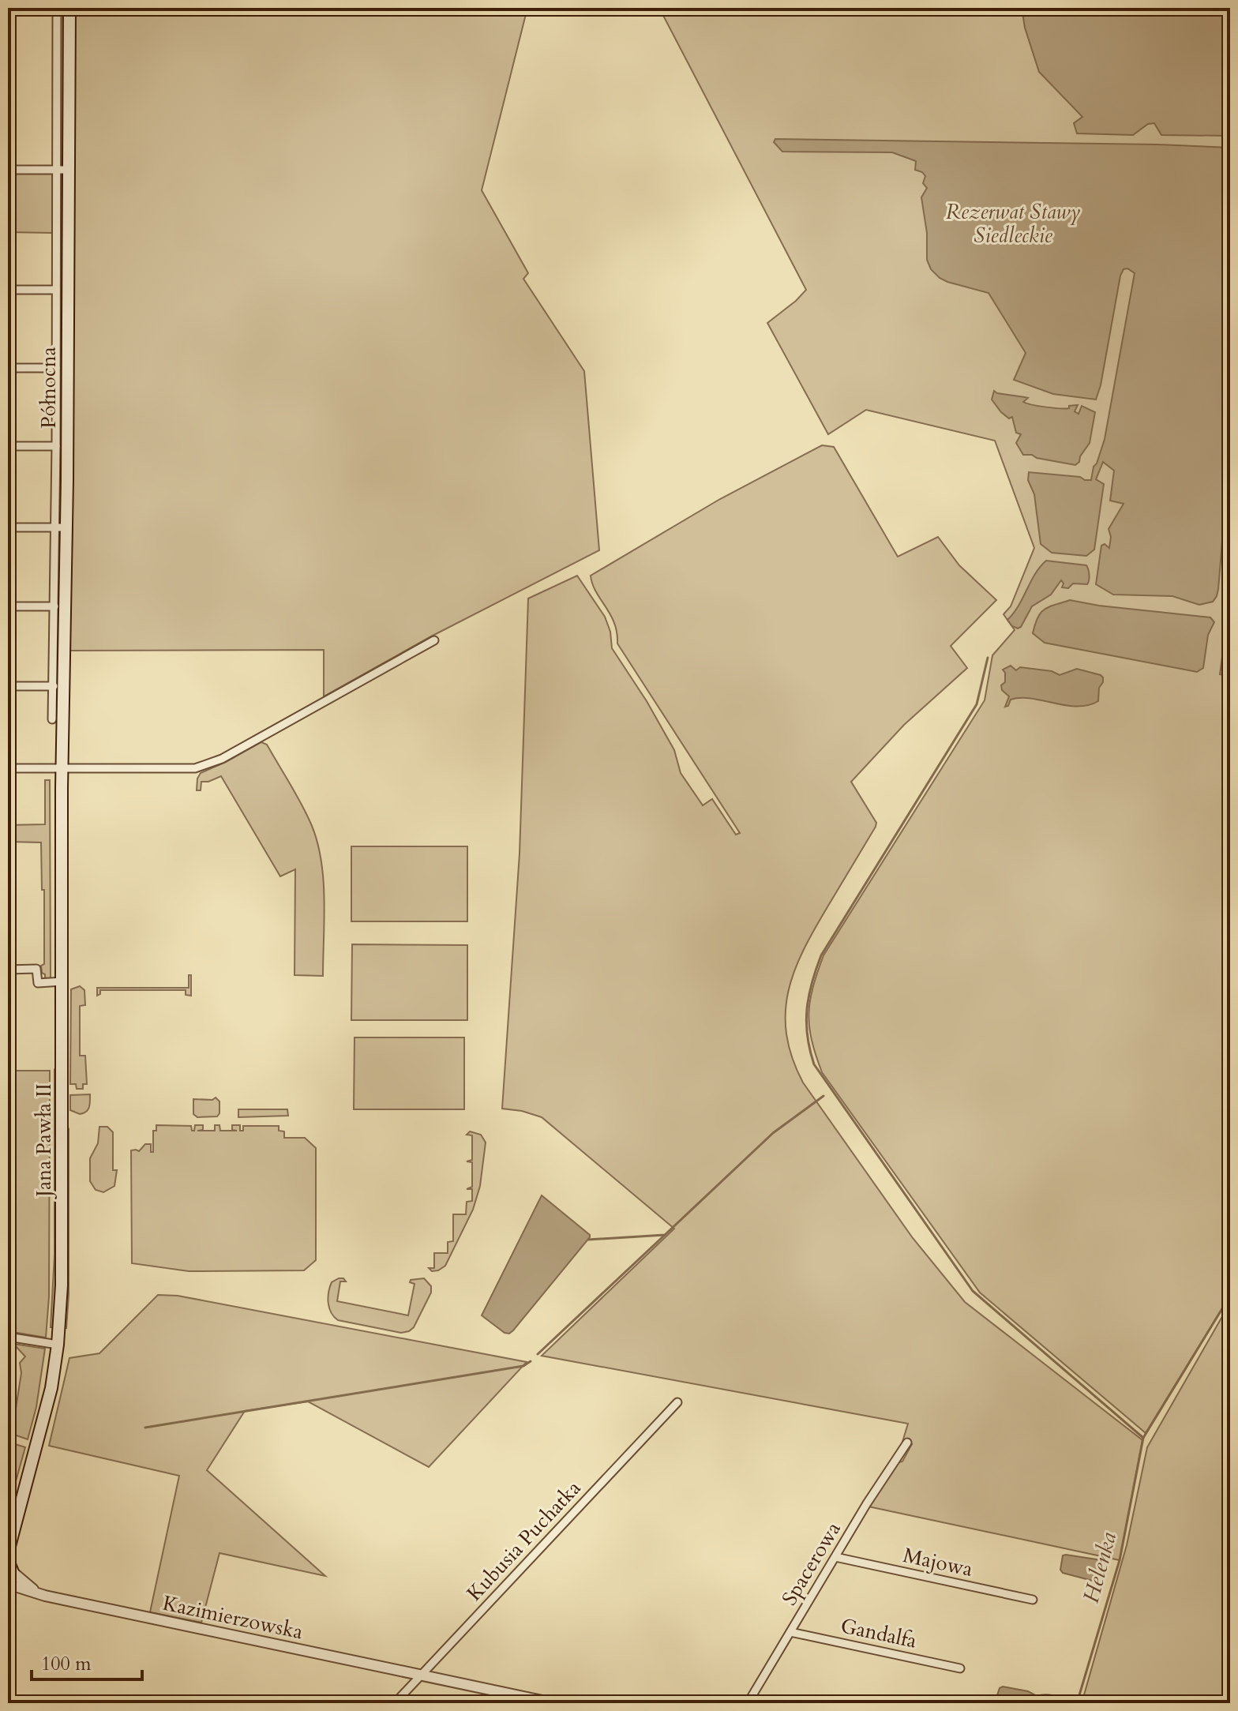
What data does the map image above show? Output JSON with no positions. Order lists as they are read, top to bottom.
{
  "streets": {
    "main road": ["Północna", "Jana Pawła II"],
    "street": [
      "Kubusia Puchatka",
      "Majowa",
      "Spacerowa",
      "Kazimierzowska",
      "Gandalfa"
    ]
  },
  "crossings": [
    ["Północna", "Jana Pawła II"],
    ["Kubusia Puchatka", "Kazimierzowska"],
    ["Majowa", "Spacerowa"],
    ["Spacerowa", "Gandalfa"]
  ],
  "water": ["Helenka"],
  "parks": ["Rezerwat Stawy Siedleckie"],
  "scale_bar": "100 m"
}
